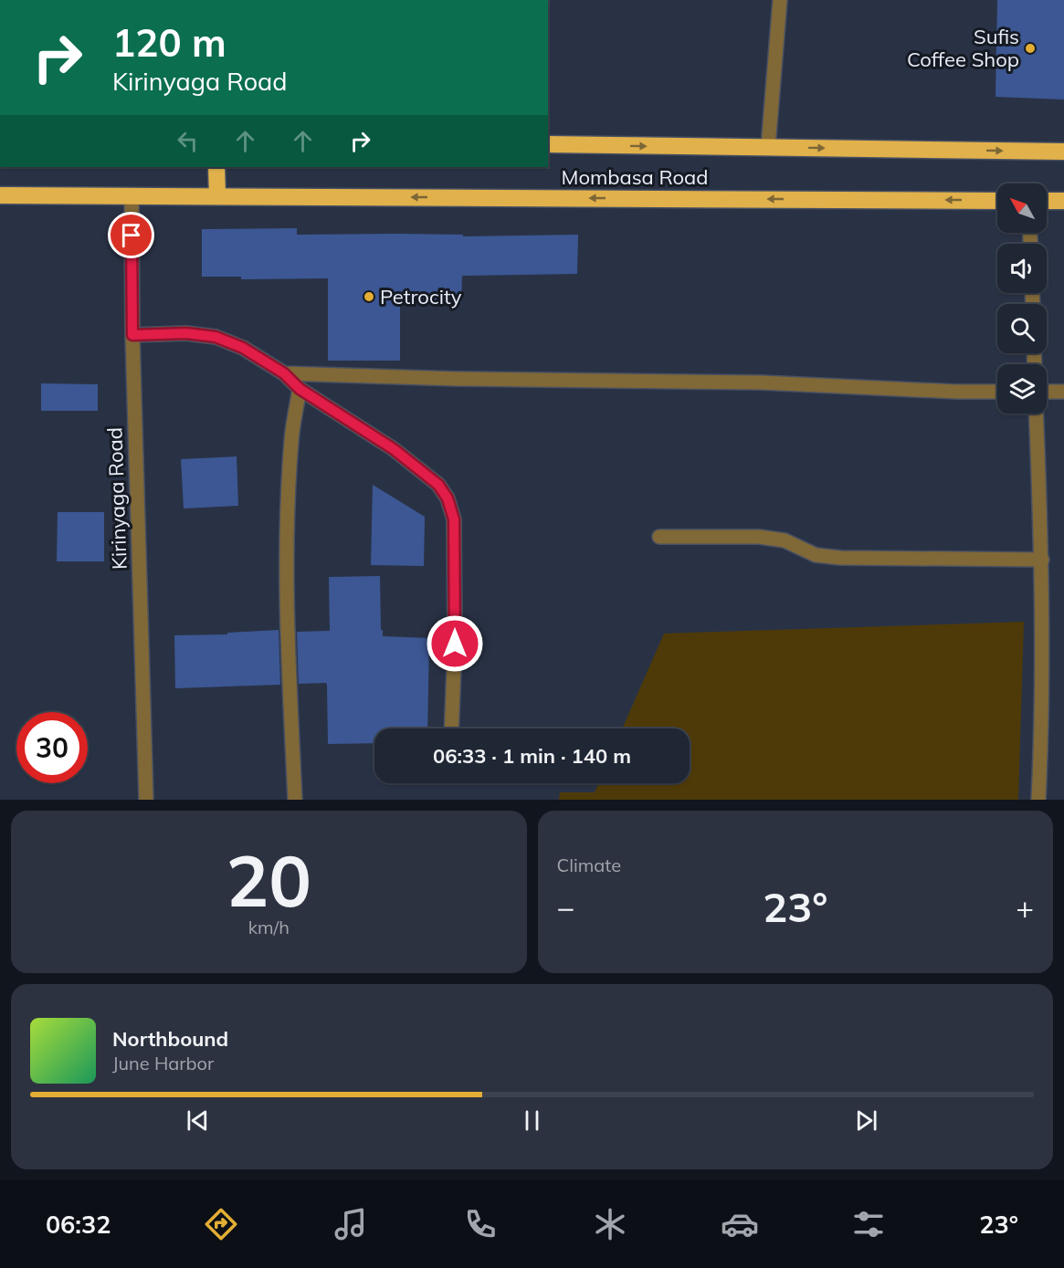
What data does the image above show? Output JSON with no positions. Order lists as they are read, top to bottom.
{
  "streets": {
    "highway": ["Mombasa Road"],
    "street": ["Kirinyaga Road"]
  },
  "crossings": [
    ["Mombasa Road", "Kirinyaga Road"]
  ],
  "places": ["Sufis Coffee Shop", "Petrocity"],
  "north": "top left",
  "page": {
    "turn": ["120 m", "Kirinyaga Road"],
    "limit": "30",
    "trip": "06:33 · 1 min · 140 m",
    "tile": [
      ["20", "km/h"],
      "Climate"
    ],
    "heat": ["−", "23°", "+"],
    "song": ["Northbound", "June Harbor"],
    "tabs": ["06:32", "23°"]
  }
}
